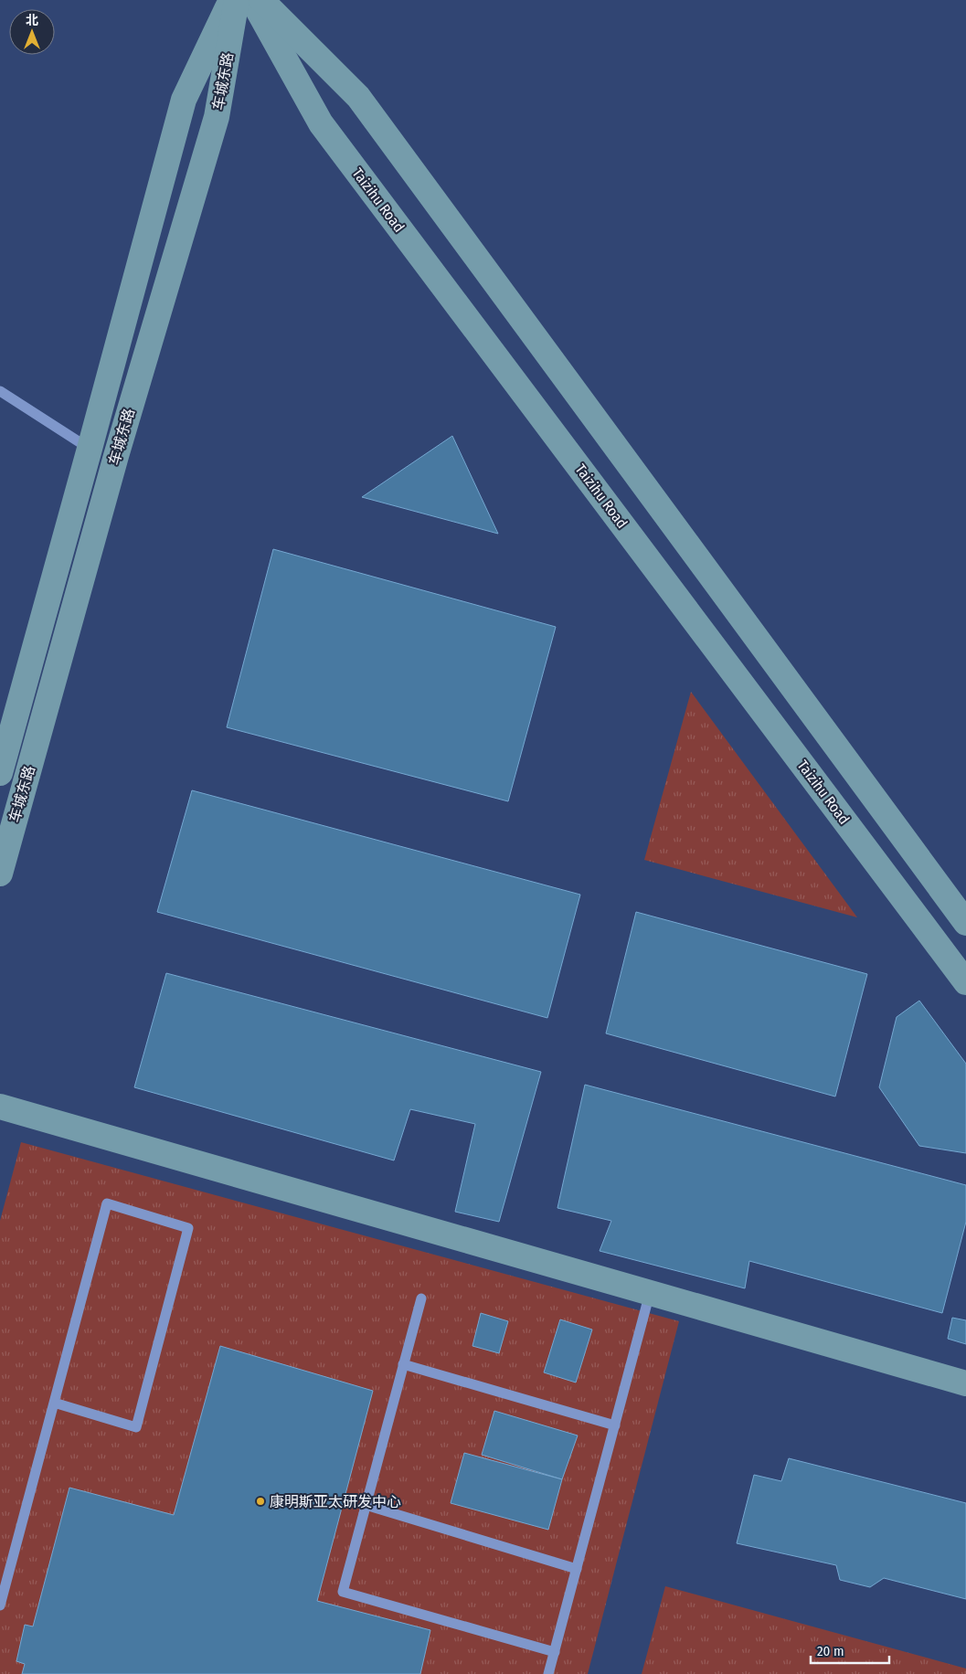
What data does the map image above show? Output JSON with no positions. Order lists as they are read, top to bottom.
{
  "streets": {
    "main road": ["车城东路", "Taizihu Road"]
  },
  "places": ["康明斯亚太研发中心"],
  "scale_bar": "20 m",
  "north": "top"
}
